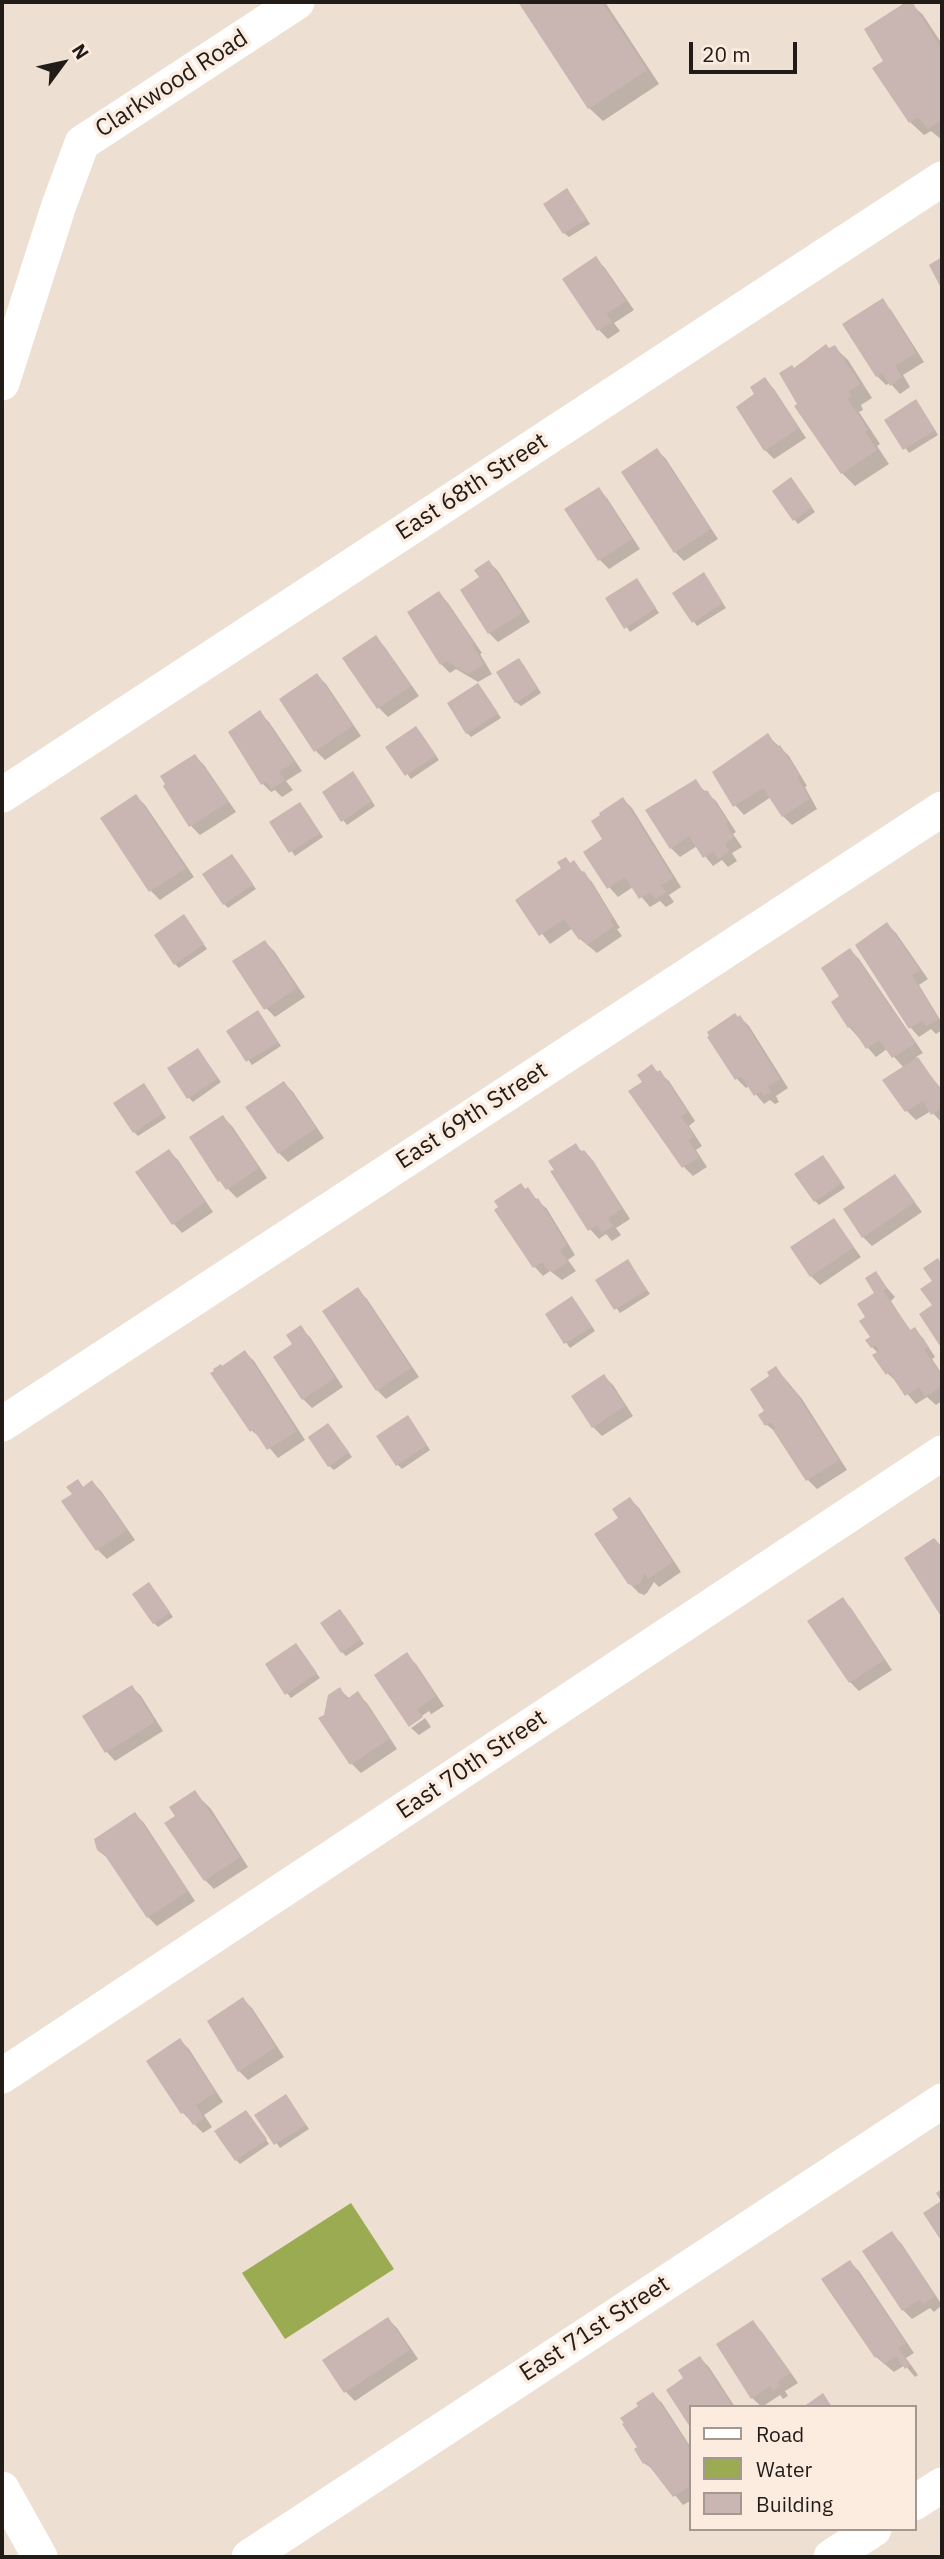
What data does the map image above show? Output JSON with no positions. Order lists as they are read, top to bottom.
{
  "streets": {
    "street": [
      "Clarkwood Road",
      "East 68th Street",
      "East 69th Street",
      "East 70th Street",
      "East 71st Street"
    ]
  },
  "legend": ["Road", "Water", "Building"],
  "scale_bar": "20 m",
  "north": "top right"
}
